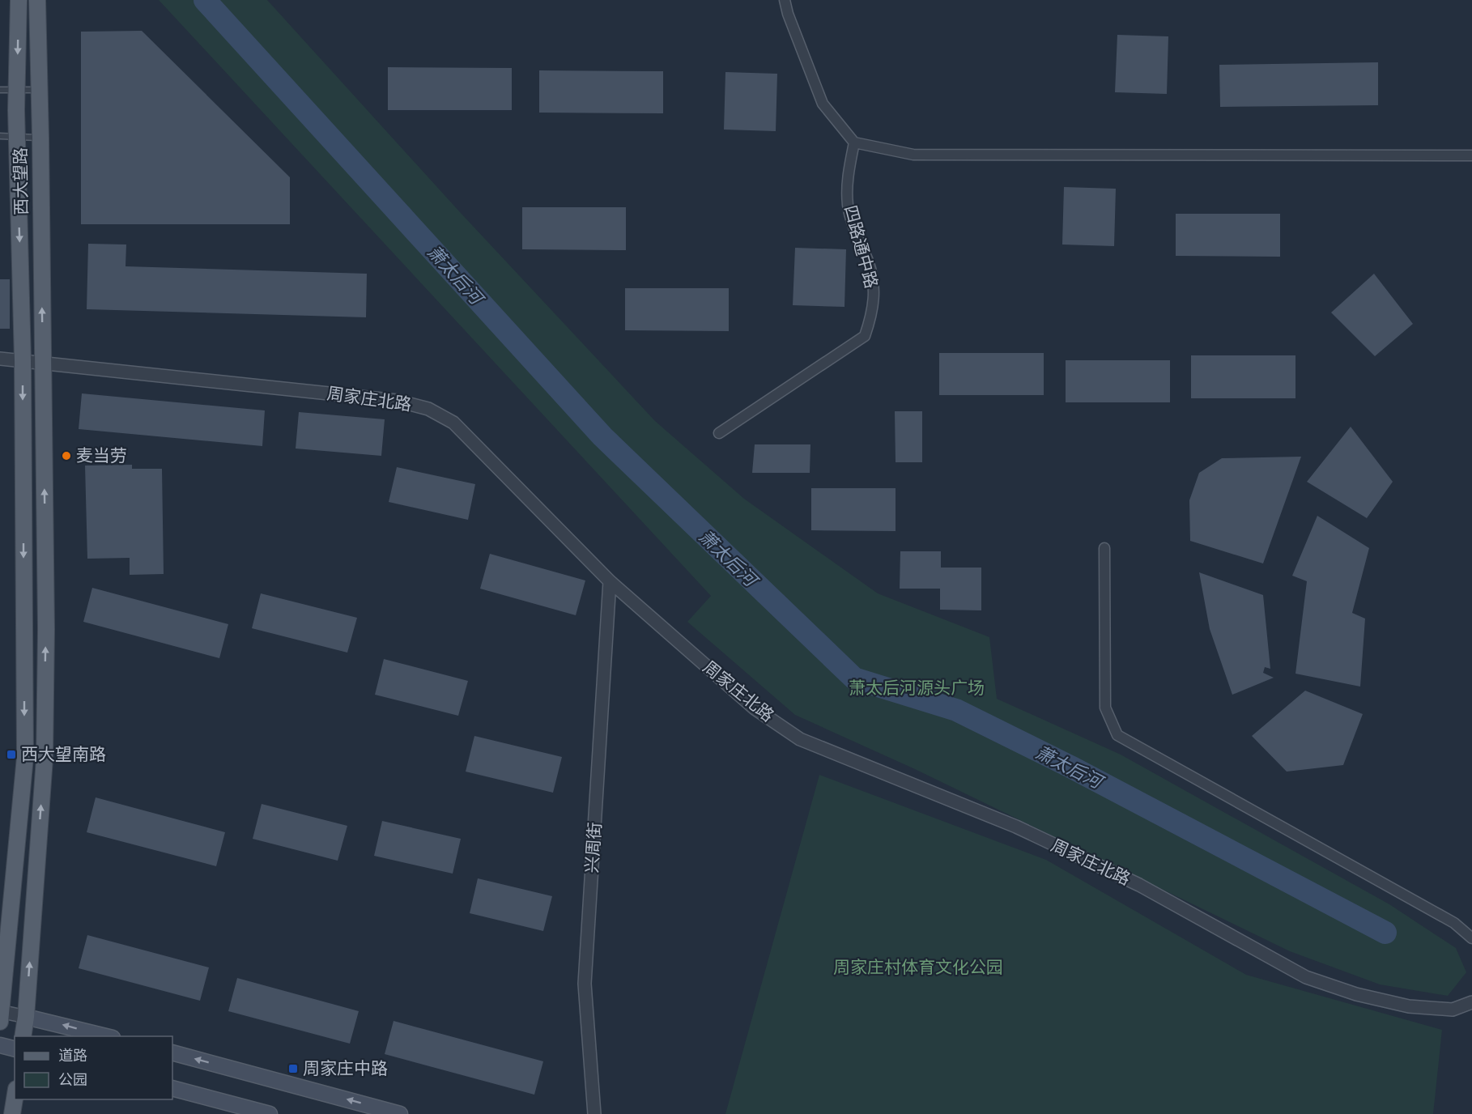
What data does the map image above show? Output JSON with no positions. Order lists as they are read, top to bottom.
{
  "streets": {
    "main road": ["西大望路"],
    "street": ["四路通中路", "周家庄北路", "兴周街"]
  },
  "crossings": [
    ["西大望路", "周家庄北路"],
    ["周家庄北路", "兴周街"]
  ],
  "water": ["萧太后河"],
  "parks": ["萧太后河源头广场", "周家庄村体育文化公园"],
  "places": {
    "other": ["麦当劳"],
    "transit": ["西大望南路", "周家庄中路"]
  },
  "legend": ["道路", "公园"]
}
